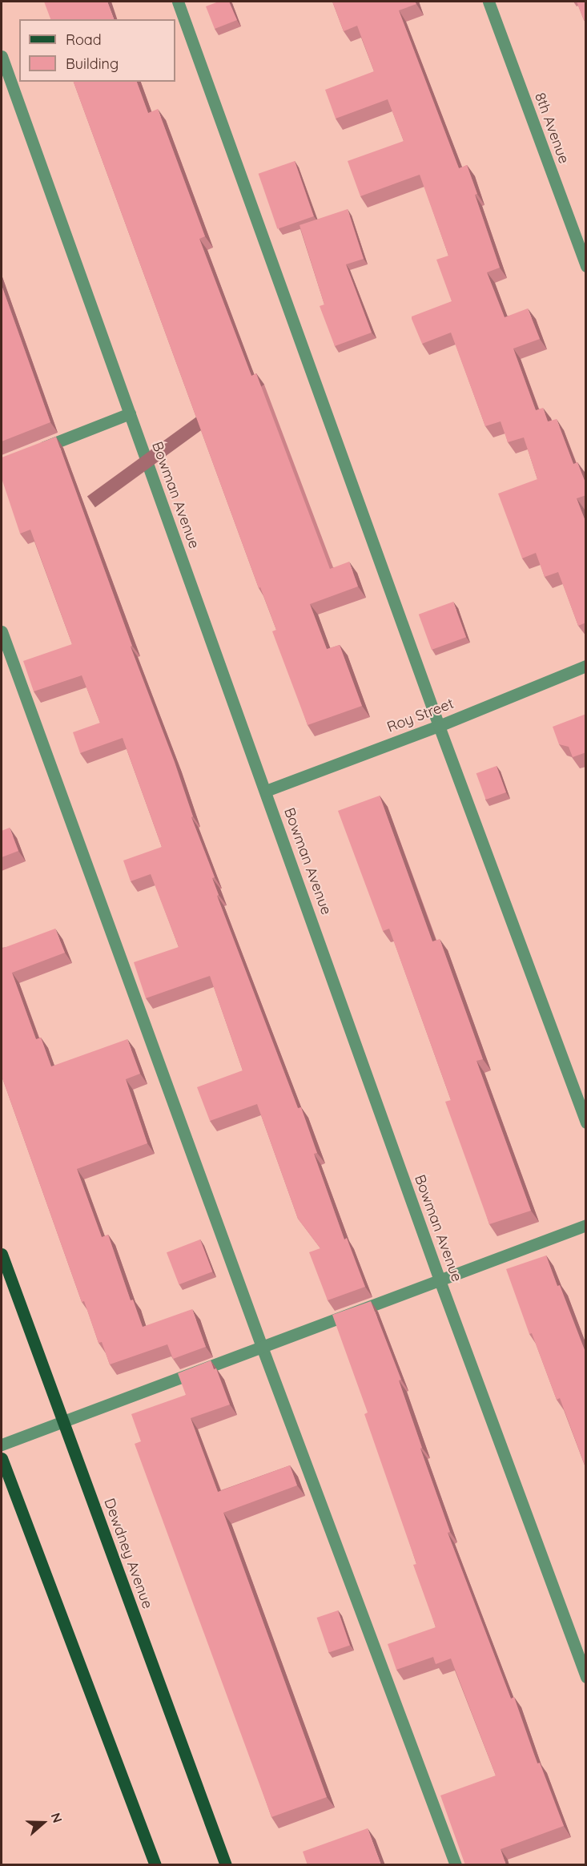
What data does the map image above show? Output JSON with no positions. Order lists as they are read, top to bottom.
{
  "streets": {
    "main road": ["Dewdney Avenue"],
    "street": ["8th Avenue", "Bowman Avenue", "Roy Street"]
  },
  "crossings": [
    ["Bowman Avenue", "Roy Street"]
  ],
  "legend": ["Road", "Building"],
  "north": "right"
}
